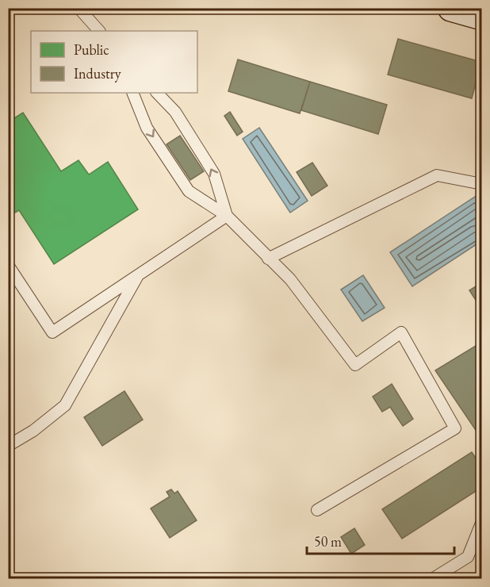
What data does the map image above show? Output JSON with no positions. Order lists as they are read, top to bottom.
{
  "legend": ["Public", "Industry"],
  "scale_bar": "50 m"
}
